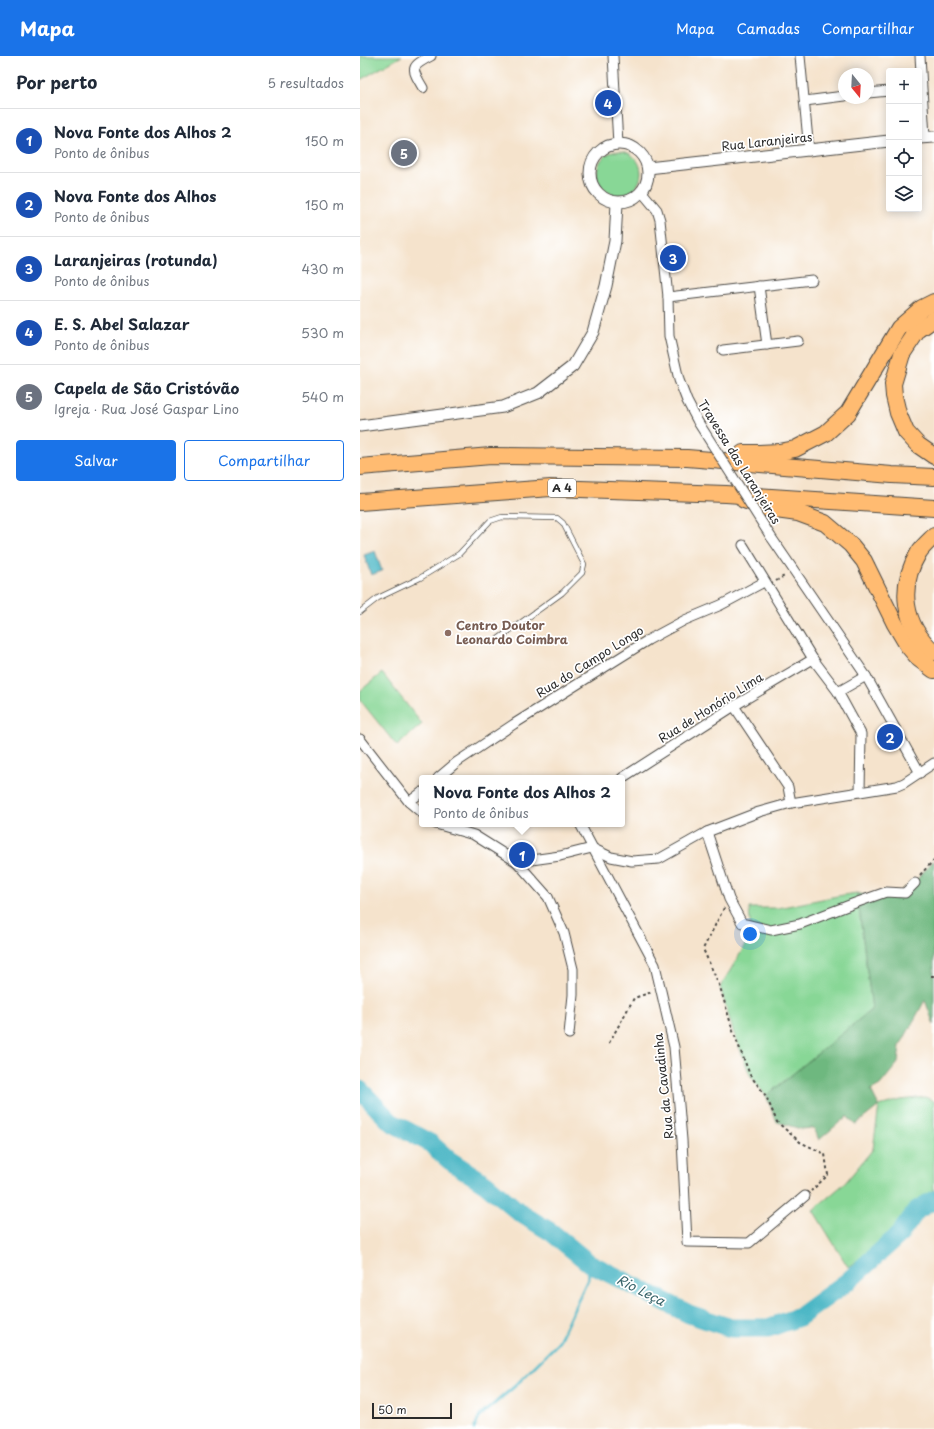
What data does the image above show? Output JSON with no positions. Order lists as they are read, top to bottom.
{
  "streets": {
    "highway": ["A 4"],
    "street": [
      "Rua Laranjeiras",
      "Travessa das Laranjeiras",
      "Rua do Campo Longo",
      "Rua de Honório Lima",
      "Rua da Cavadinha"
    ]
  },
  "crossings": [
    ["Rua Laranjeiras", "Travessa das Laranjeiras"]
  ],
  "water": ["Rio Leça"],
  "places": ["Centro Doutor Leonardo Coimbra"],
  "scale_bar": "50 m",
  "north": "bottom",
  "page": {
    "header": "Mapa",
    "nav": ["Mapa", "Camadas", "Compartilhar"],
    "heading": ["Por perto", "5 resultados"],
    "map_buttons": ["+", "−"],
    "pins": [
      "4",
      "5",
      "3",
      "2",
      "1"
    ],
    "list": [
      {
        "mark": "1",
        "name": "Nova Fonte dos Alhos 2",
        "note": "Ponto de ônibus",
        "value": "150 m"
      },
      {
        "mark": "2",
        "name": "Nova Fonte dos Alhos",
        "note": "Ponto de ônibus",
        "value": "150 m"
      },
      {
        "mark": "3",
        "name": "Laranjeiras (rotunda)",
        "note": "Ponto de ônibus",
        "value": "430 m"
      },
      {
        "mark": "4",
        "name": "E. S. Abel Salazar",
        "note": "Ponto de ônibus",
        "value": "530 m"
      },
      {
        "mark": "5",
        "name": "Capela de São Cristóvão",
        "note": "Igreja · Rua José Gaspar Lino",
        "value": "540 m"
      }
    ],
    "buttons": ["Salvar", "Compartilhar"],
    "popup": ["Nova Fonte dos Alhos 2", "Ponto de ônibus"],
    "scale": "50 m"
  }
}
